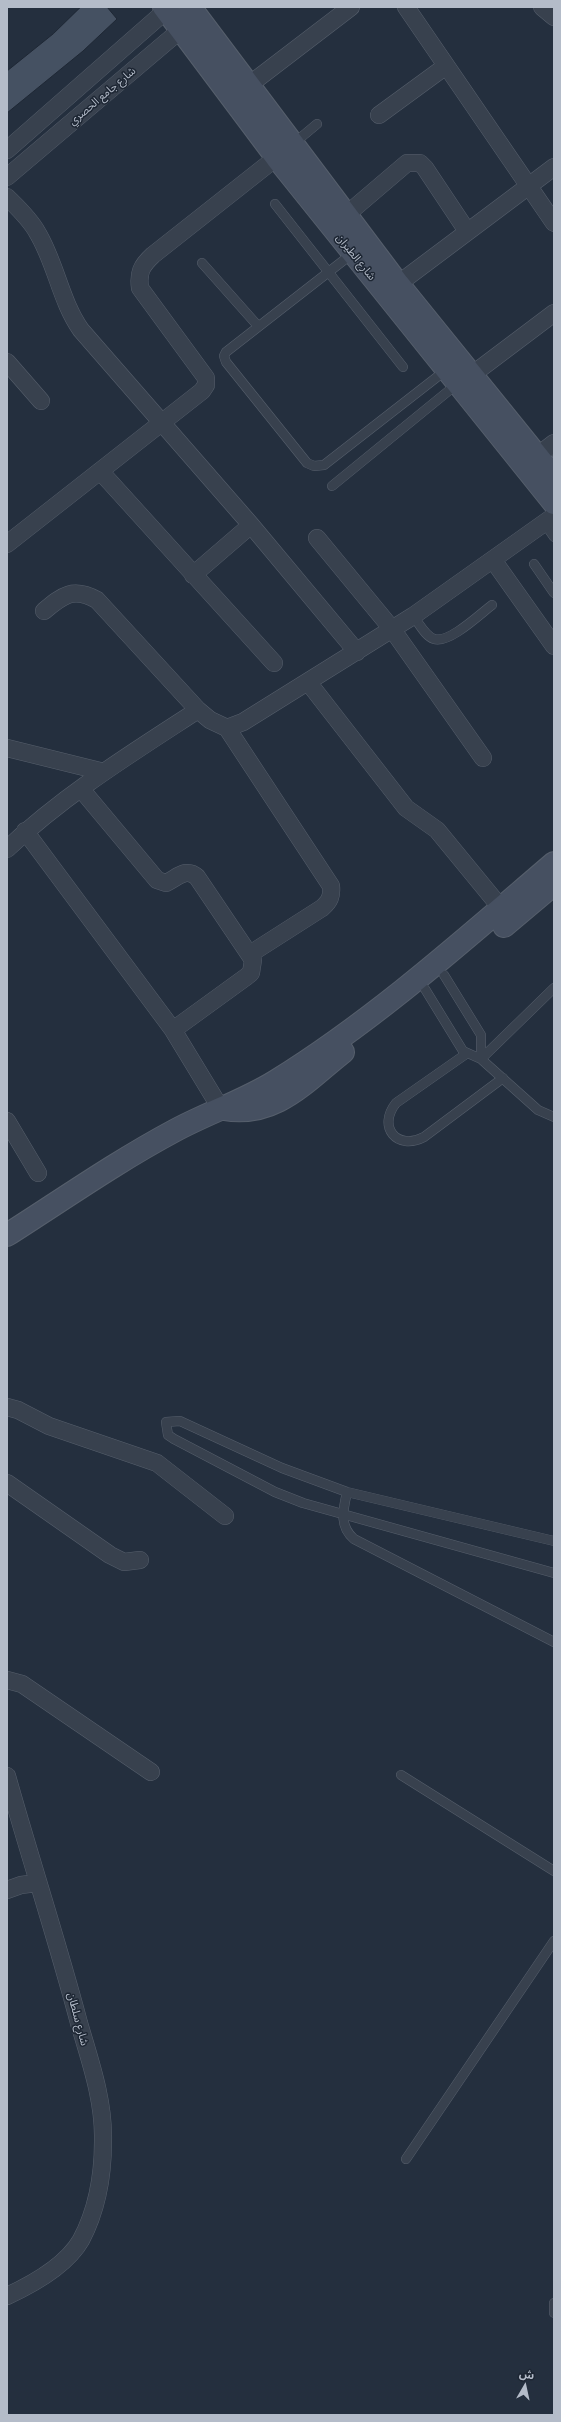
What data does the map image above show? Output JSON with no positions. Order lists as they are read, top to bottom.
{
  "streets": {
    "street": ["شارع جامع الحصري", "شارع الطيران", "شارع سلطان"]
  },
  "crossings": [
    ["شارع جامع الحصري", "شارع الطيران"]
  ],
  "north": "top"
}
